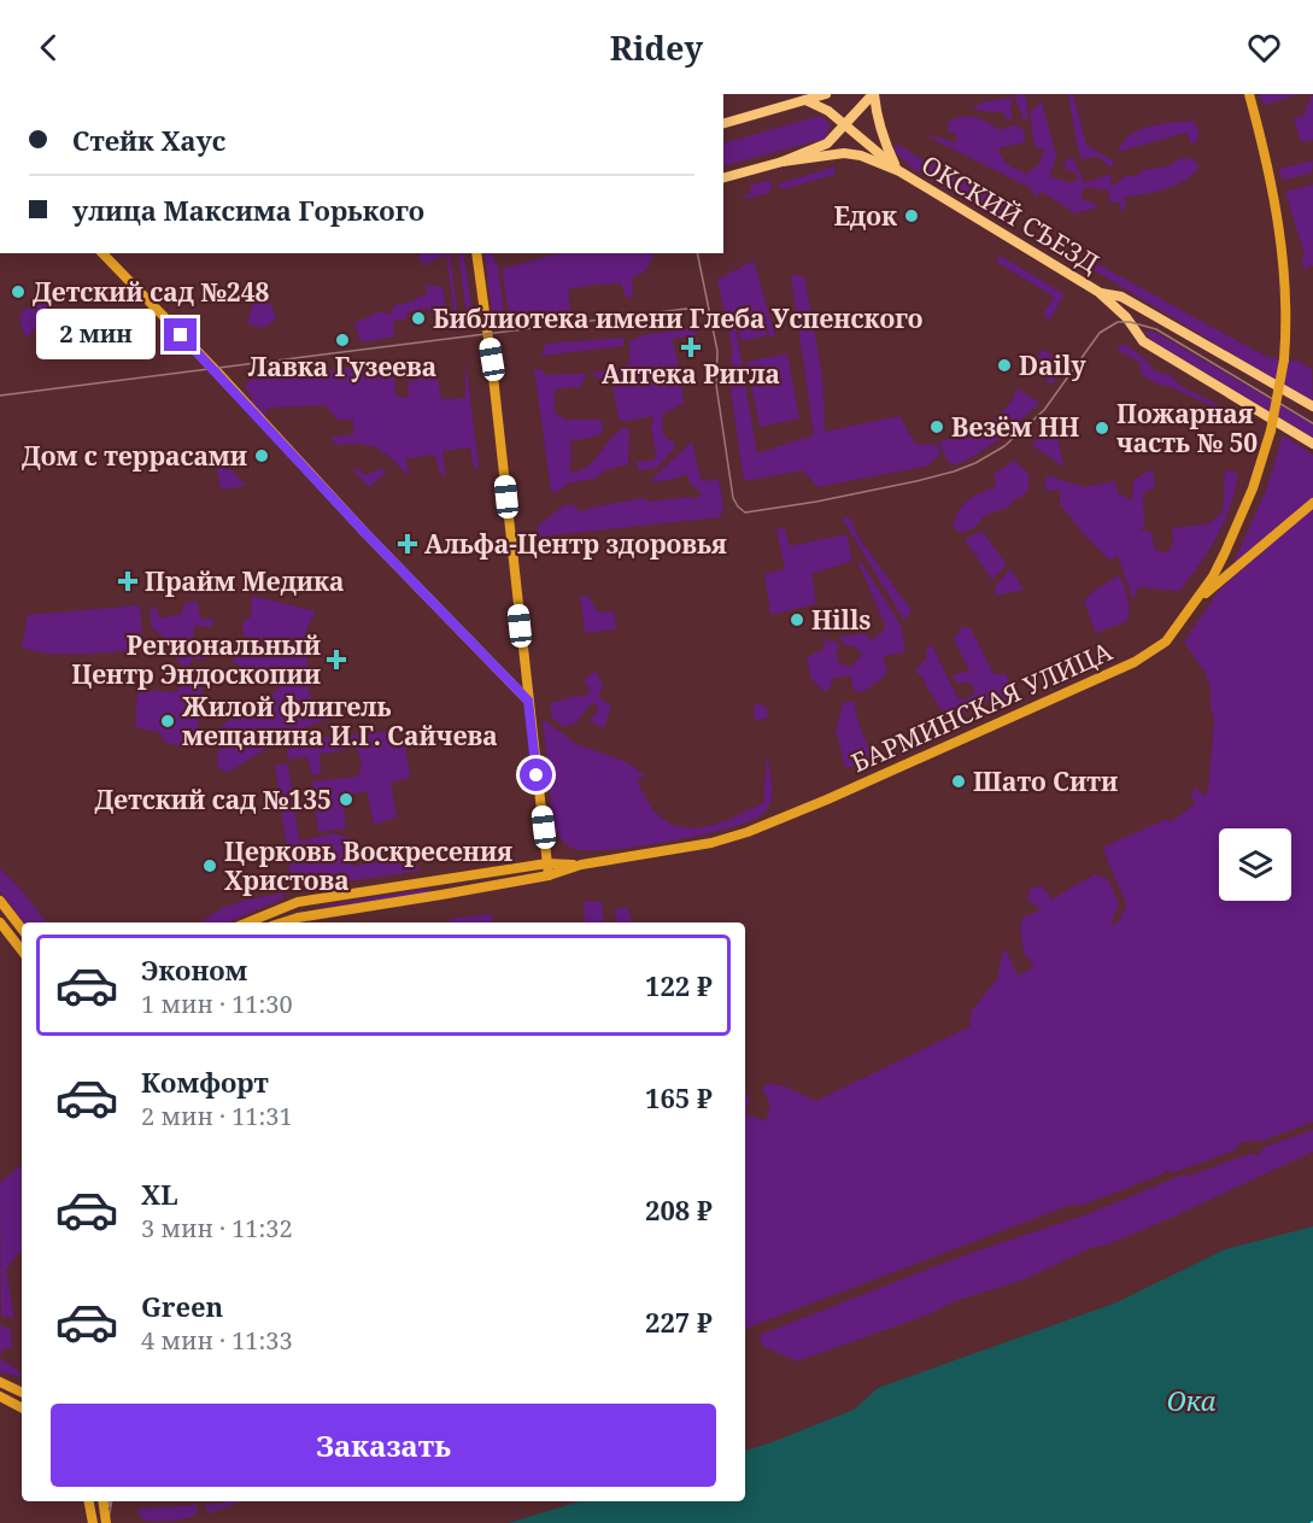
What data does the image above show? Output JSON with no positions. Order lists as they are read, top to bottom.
{
  "streets": {
    "main road": ["ОКСКИЙ СЪЕЗД", "БАРМИНСКАЯ УЛИЦА"]
  },
  "water": ["Ока"],
  "places": {
    "other": [
      "Едок",
      "Детский сад №248",
      "Библиотека имени Глеба Успенского",
      "Лавка Гузеева",
      "Daily",
      "Везём НН",
      "Пожарная часть № 50",
      "Дом с террасами",
      "Hills",
      "Жилой флигель мещанина И.Г. Сайчева",
      "Шато Сити",
      "Детский сад №135",
      "Церковь Воскресения Христова"
    ],
    "health": [
      "Аптека Ригла",
      "Альфа-Центр здоровья",
      "Прайм Медика",
      "Региональный Центр Эндоскопии"
    ]
  },
  "page": {
    "header": "Ridey",
    "banner": ["Стейк Хаус", "улица Максима Горького"],
    "bubble": "2 мин",
    "list": [
      {
        "name": "Эконом",
        "note": "1 мин · 11:30",
        "value": "122 ₽"
      },
      {
        "name": "Комфорт",
        "note": "2 мин · 11:31",
        "value": "165 ₽"
      },
      {
        "name": "XL",
        "note": "3 мин · 11:32",
        "value": "208 ₽"
      },
      {
        "name": "Green",
        "note": "4 мин · 11:33",
        "value": "227 ₽"
      }
    ],
    "buttons": "Заказать"
  }
}
